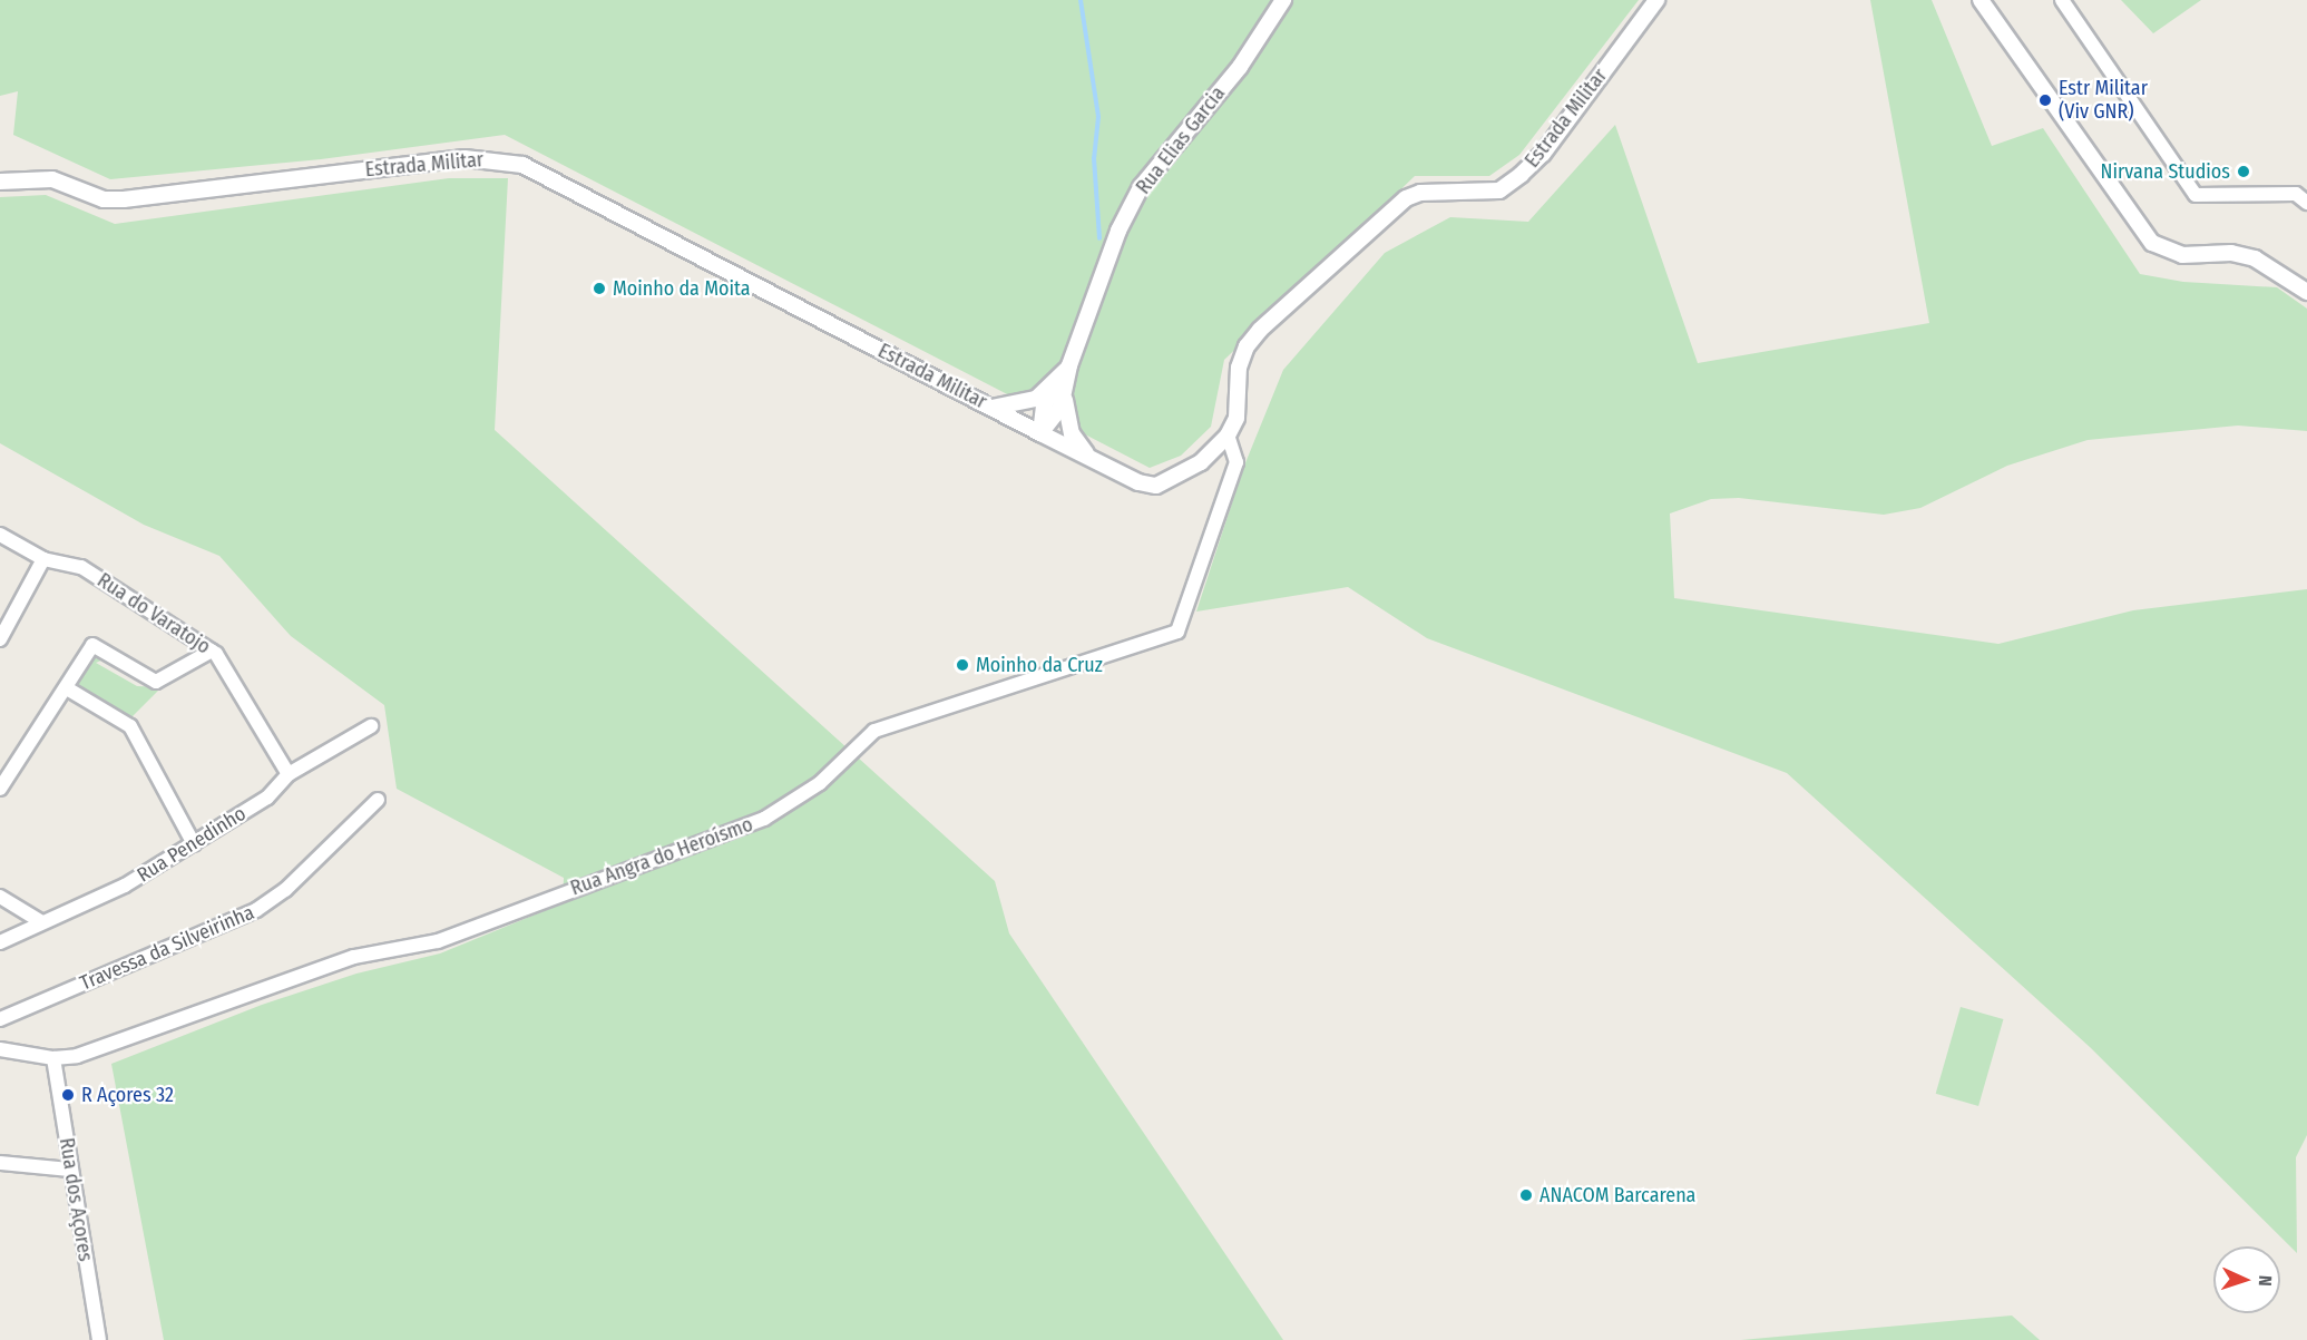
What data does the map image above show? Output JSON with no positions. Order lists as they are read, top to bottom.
{
  "streets": {
    "street": [
      "Estrada Militar",
      "Rua Elias Garcia",
      "Rua do Varatojo",
      "Rua Penedinho",
      "Rua Angra do Heroísmo",
      "Travessa da Silveirinha",
      "Rua dos Açores"
    ]
  },
  "crossings": [
    ["Estrada Militar", "Rua Elias Garcia"],
    ["Estrada Militar", "Rua Angra do Heroísmo"],
    ["Rua do Varatojo", "Rua Penedinho"],
    ["Rua Angra do Heroísmo", "Rua dos Açores"]
  ],
  "places": [
    "Estr Militar (Viv GNR)",
    "Nirvana Studios",
    "Moinho da Moita",
    "Moinho da Cruz",
    "R Açores 32",
    "ANACOM Barcarena"
  ],
  "north": "right"
}
